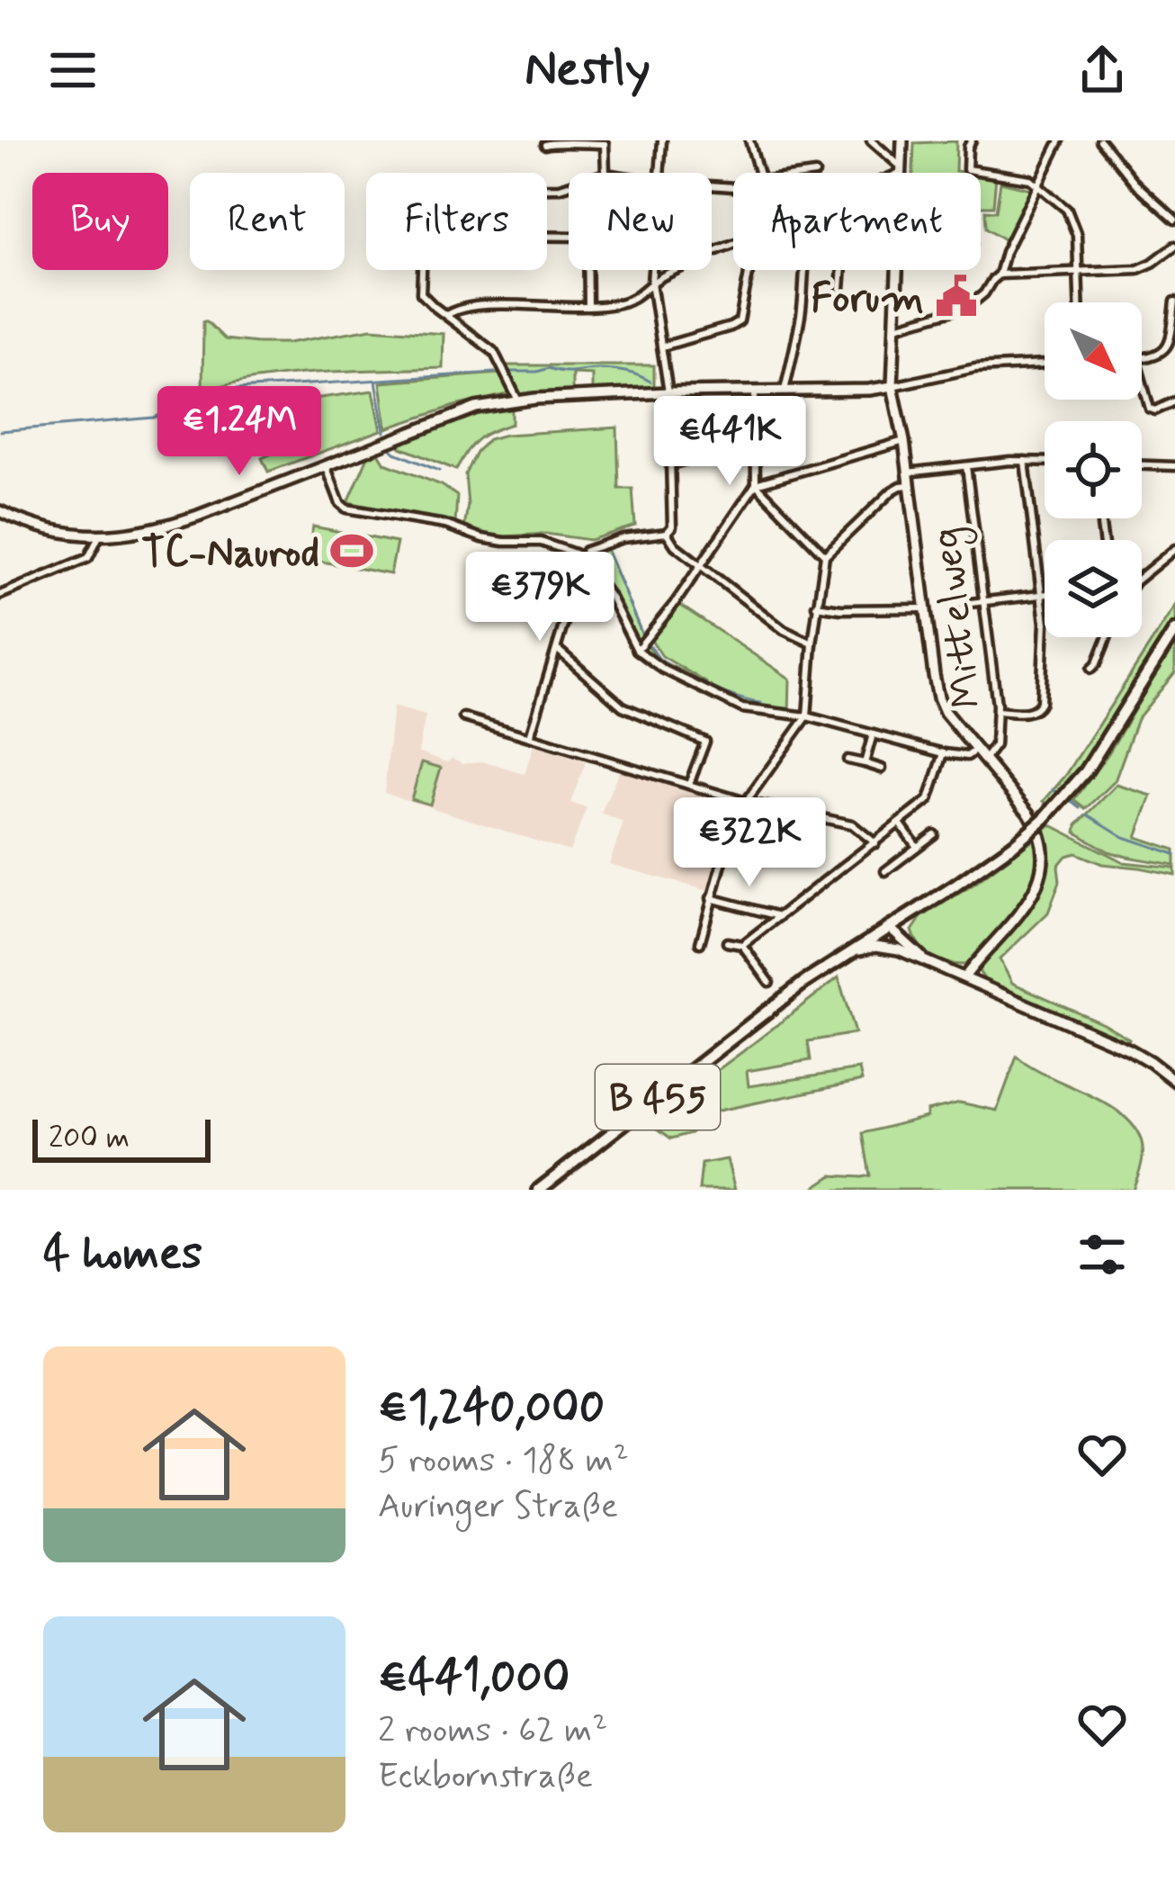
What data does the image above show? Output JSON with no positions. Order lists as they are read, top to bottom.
{
  "streets": {
    "main road": ["B 455"],
    "street": ["Mittelweg"]
  },
  "places": {
    "public building": ["Forum"],
    "sports": ["TC-Naurod"]
  },
  "scale_bar": "200 m",
  "north": "bottom right",
  "page": {
    "header": "Nestly",
    "chip": [
      "Buy",
      "Rent",
      "Filters",
      "New",
      "Apartment"
    ],
    "price": [
      "€1.24M",
      "€441K",
      "€379K",
      "€322K"
    ],
    "scale": "200 m",
    "heading": "4 homes",
    "list": [
      {
        "name": "€1,240,000",
        "note": "5 rooms · 188 m² · Auringer Straße"
      },
      {
        "name": "€441,000",
        "note": "2 rooms · 62 m² · Eckbornstraße"
      }
    ]
  }
}
